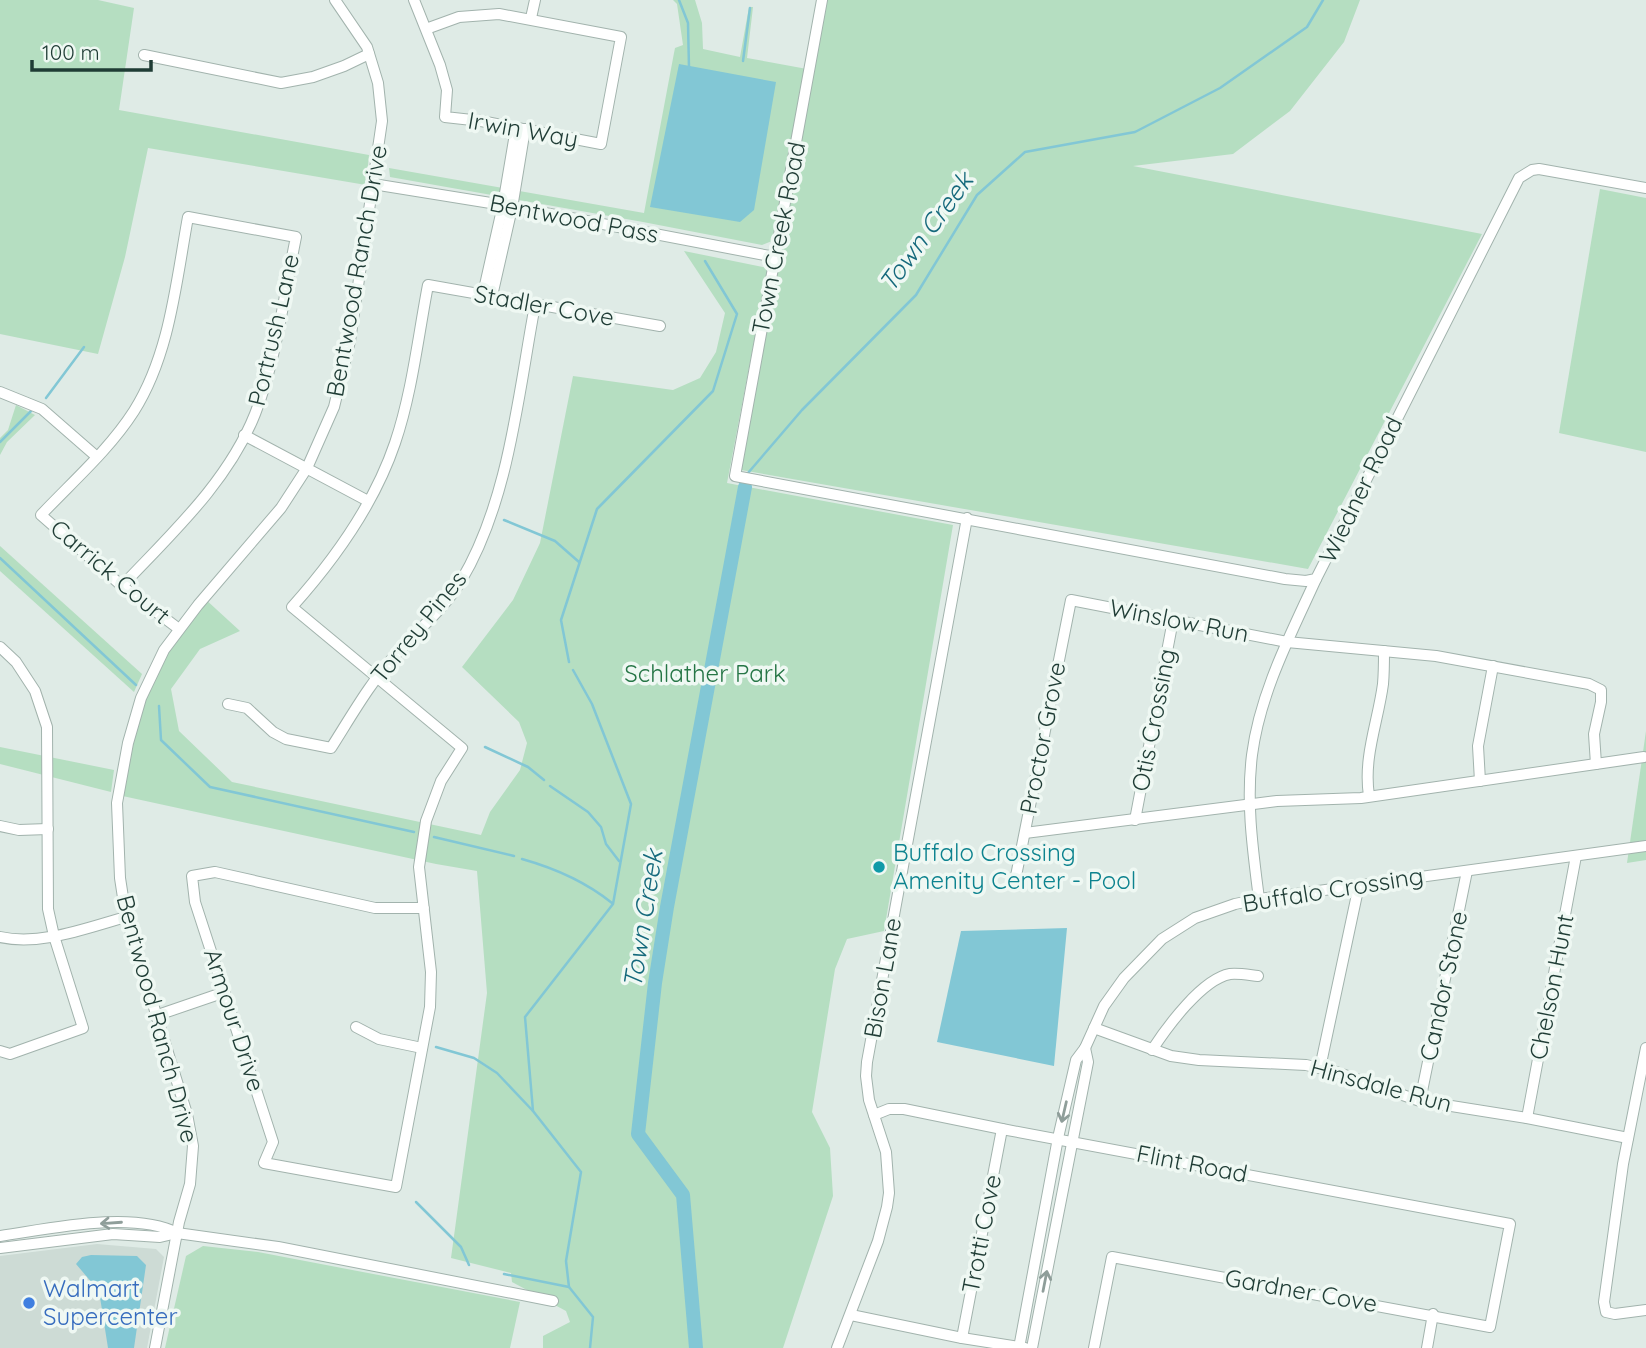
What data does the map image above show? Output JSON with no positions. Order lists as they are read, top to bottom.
{
  "streets": {
    "street": [
      "Irwin Way",
      "Bentwood Pass",
      "Town Creek Road",
      "Bentwood Ranch Drive",
      "Stadler Cove",
      "Portrush Lane",
      "Wiedner Road",
      "Carrick Court",
      "Winslow Run",
      "Torrey Pines",
      "Otis Crossing",
      "Proctor Grove",
      "Buffalo Crossing",
      "Bison Lane",
      "Candor Stone",
      "Chelson Hunt",
      "Armour Drive",
      "Hinsdale Run",
      "Flint Road",
      "Trotti Cove",
      "Gardner Cove"
    ]
  },
  "crossings": [
    ["Bentwood Pass", "Town Creek Road"],
    ["Bentwood Pass", "Bentwood Ranch Drive"],
    ["Town Creek Road", "Wiedner Road"],
    ["Bentwood Ranch Drive", "Carrick Court"],
    ["Stadler Cove", "Torrey Pines"],
    ["Portrush Lane", "Carrick Court"],
    ["Wiedner Road", "Bison Lane"],
    ["Winslow Run", "Otis Crossing"],
    ["Winslow Run", "Proctor Grove"],
    ["Buffalo Crossing", "Candor Stone"],
    ["Buffalo Crossing", "Chelson Hunt"],
    ["Buffalo Crossing", "Hinsdale Run"],
    ["Buffalo Crossing", "Flint Road"],
    ["Bison Lane", "Flint Road"],
    ["Candor Stone", "Hinsdale Run"],
    ["Chelson Hunt", "Hinsdale Run"],
    ["Flint Road", "Trotti Cove"],
    ["Flint Road", "Gardner Cove"]
  ],
  "water": ["Town Creek"],
  "parks": ["Schlather Park"],
  "places": ["Buffalo Crossing Amenity Center - Pool", "Walmart Supercenter"],
  "scale_bar": "100 m"
}
